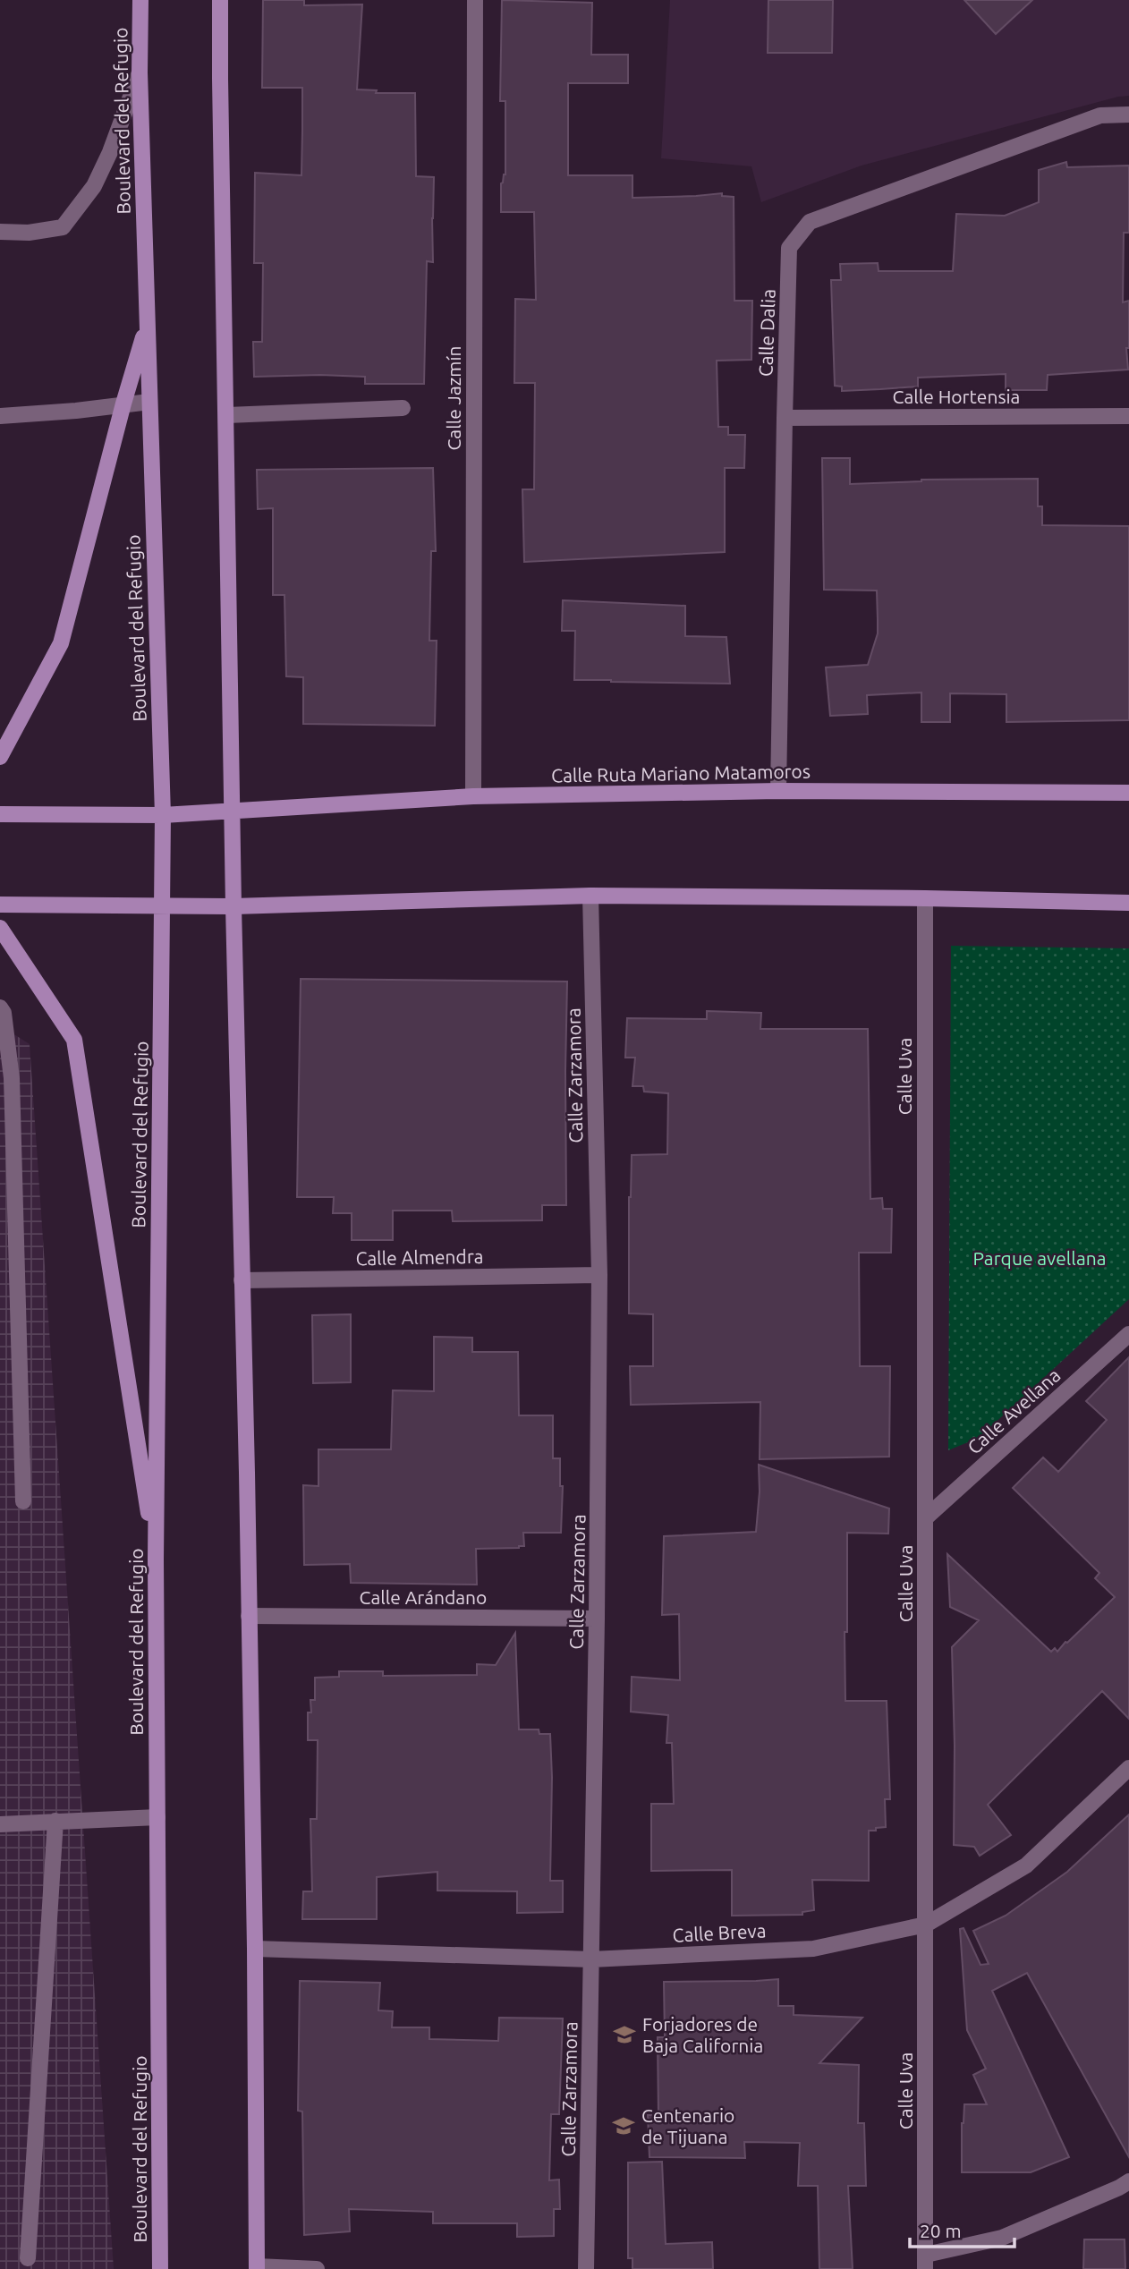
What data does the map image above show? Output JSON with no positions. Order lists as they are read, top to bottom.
{
  "streets": {
    "main road": ["Boulevard del Refugio", "Calle Ruta Mariano Matamoros"],
    "street": [
      "Calle Dalia",
      "Calle Hortensia",
      "Calle Jazmín",
      "Calle Zarzamora",
      "Calle Uva",
      "Calle Almendra",
      "Calle Avellana",
      "Calle Arándano",
      "Calle Breva"
    ]
  },
  "crossings": [
    ["Boulevard del Refugio", "Calle Ruta Mariano Matamoros"],
    ["Calle Dalia", "Calle Hortensia"],
    ["Calle Dalia", "Calle Ruta Mariano Matamoros"],
    ["Calle Jazmín", "Calle Ruta Mariano Matamoros"],
    ["Calle Zarzamora", "Calle Almendra"],
    ["Calle Zarzamora", "Calle Arándano"],
    ["Calle Zarzamora", "Calle Breva"],
    ["Calle Uva", "Calle Avellana"],
    ["Calle Uva", "Calle Breva"]
  ],
  "parks": ["Parque avellana"],
  "places": {
    "school or university": ["Forjadores de Baja California", "Centenario de Tijuana"]
  },
  "scale_bar": "20 m"
}
